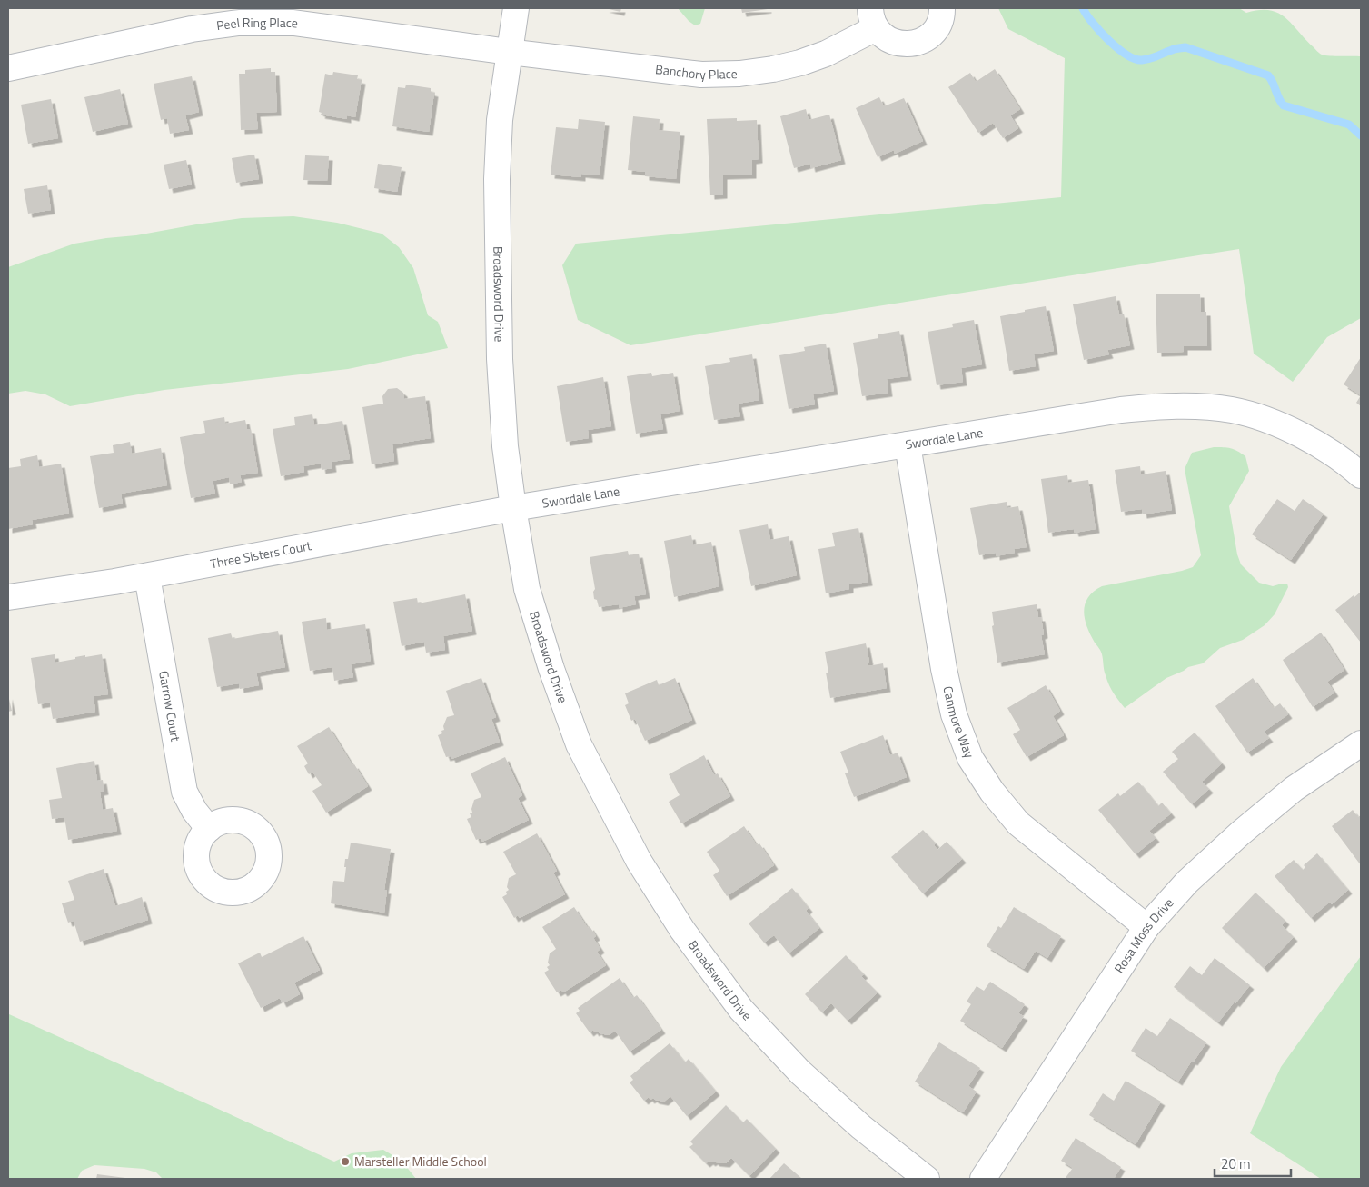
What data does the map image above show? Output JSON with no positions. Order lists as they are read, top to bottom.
{
  "streets": {
    "street": [
      "Peel Ring Place",
      "Banchory Place",
      "Broadsword Drive",
      "Swordale Lane",
      "Three Sisters Court",
      "Garrow Court",
      "Canmore Way",
      "Rosa Moss Drive"
    ]
  },
  "crossings": [
    ["Peel Ring Place", "Banchory Place"],
    ["Peel Ring Place", "Broadsword Drive"],
    ["Banchory Place", "Broadsword Drive"],
    ["Broadsword Drive", "Swordale Lane"],
    ["Broadsword Drive", "Three Sisters Court"],
    ["Swordale Lane", "Three Sisters Court"],
    ["Swordale Lane", "Canmore Way"],
    ["Three Sisters Court", "Garrow Court"],
    ["Canmore Way", "Rosa Moss Drive"]
  ],
  "places": ["Marsteller Middle School"],
  "scale_bar": "20 m"
}
